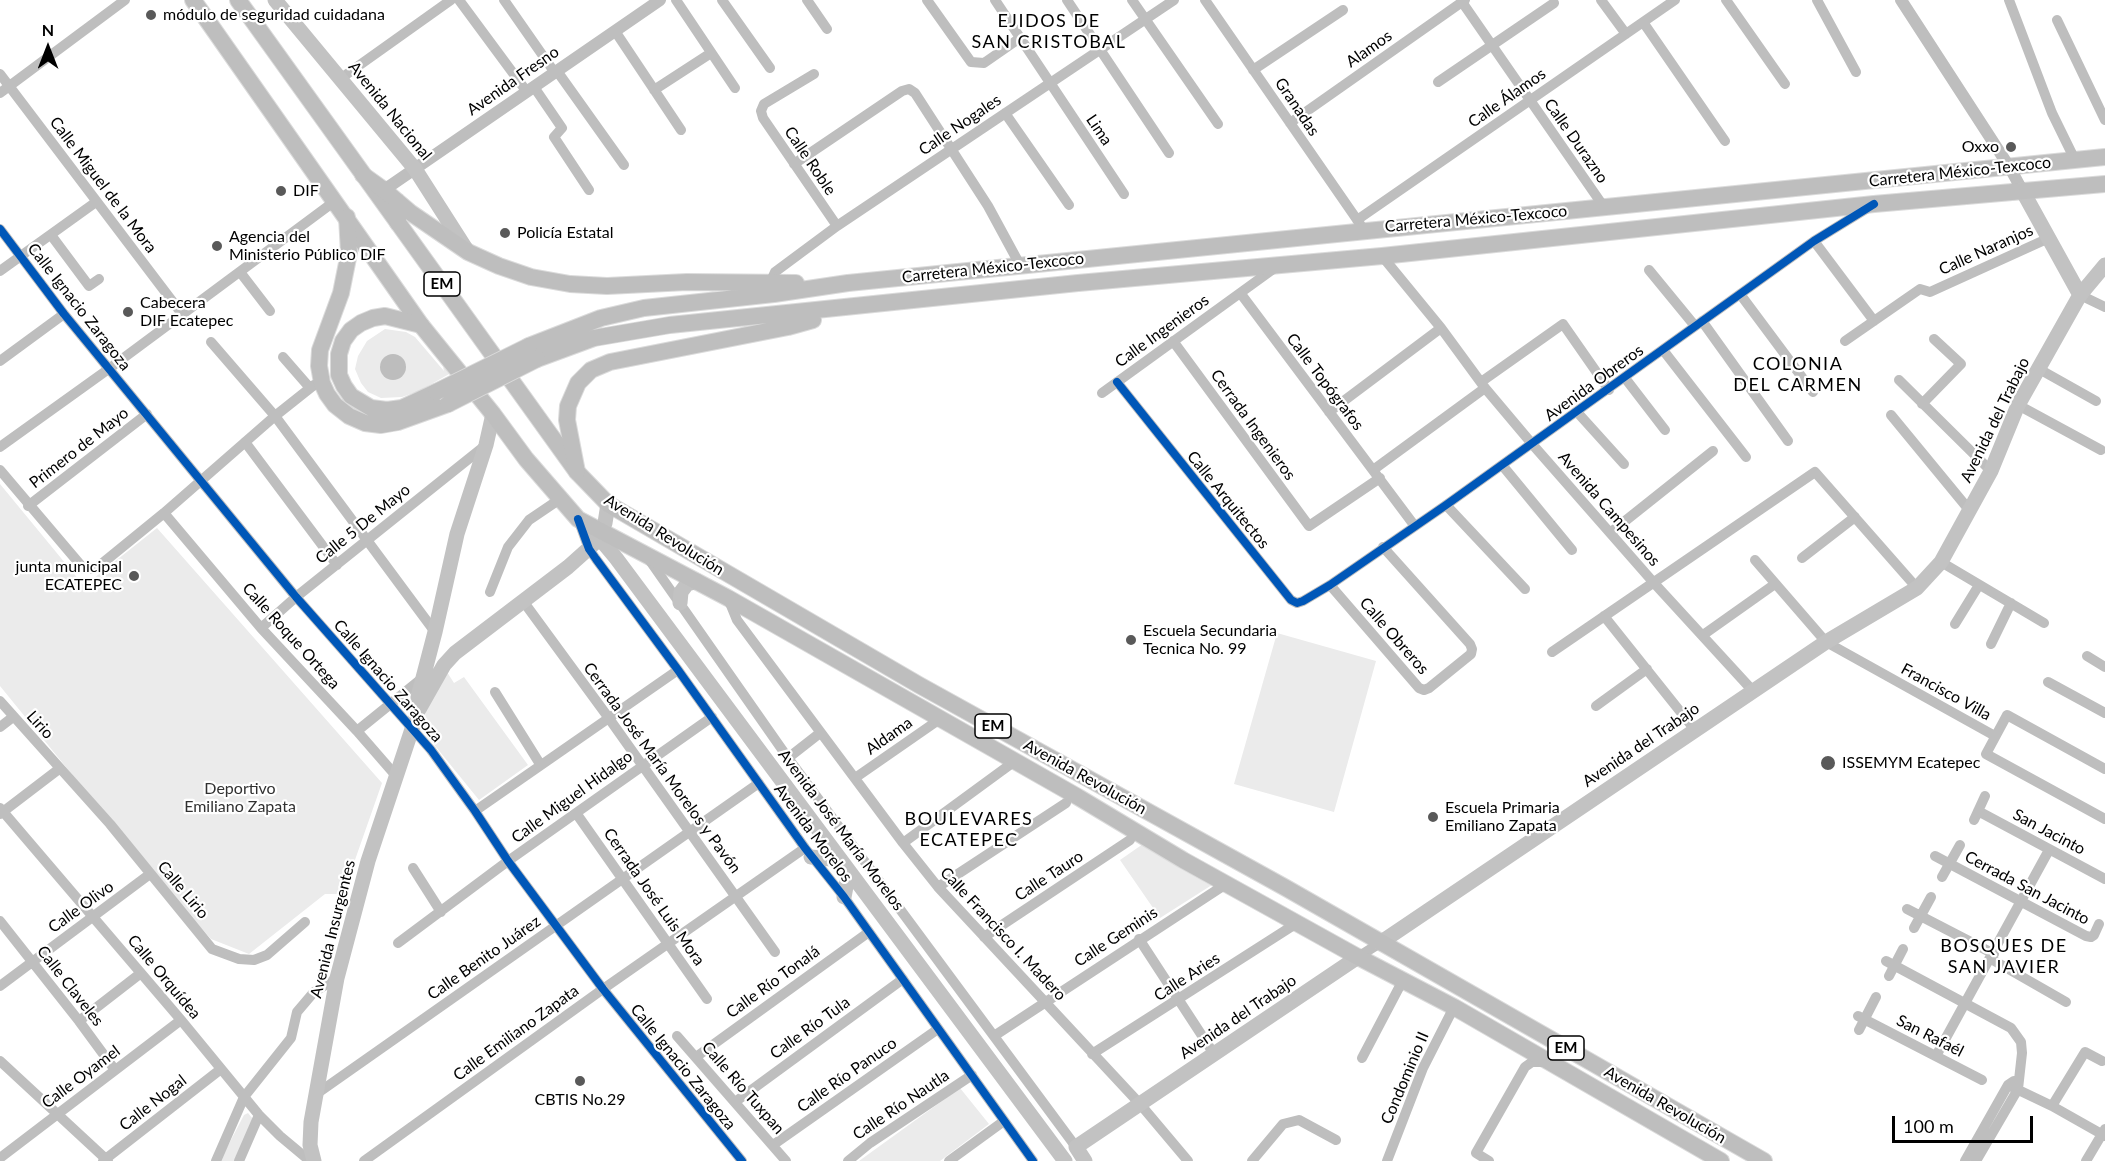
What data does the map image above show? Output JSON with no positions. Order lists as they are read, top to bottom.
{
  "streets": {
    "main road": [
      "Avenida Nacional",
      "Carretera México-Texcoco",
      "EM",
      "Avenida del Trabajo",
      "Avenida Revolución",
      "Avenida José María Morelos",
      "Avenida Insurgentes"
    ],
    "street": [
      "Alamos",
      "Avenida Fresno",
      "Calle Álamos",
      "Granadas",
      "Calle Nogales",
      "Lima",
      "Calle Durazno",
      "Calle Roble",
      "Calle Miguel de la Mora",
      "Calle Naranjos",
      "Calle Ignacio Zaragoza",
      "Calle Ingenieros",
      "Calle Topógrafos",
      "Avenida Obreros",
      "Cerrada Ingenieros",
      "Primero de Mayo",
      "Calle Arquitectos",
      "Avenida Campesinos",
      "Calle 5 De Mayo",
      "Calle Roque Ortega",
      "Calle Obreros",
      "Francisco Villa",
      "Lirio",
      "Aldama",
      "Cerrada José María Morelos y Pavón",
      "Calle Miguel Hidalgo",
      "San Jacinto",
      "Avenida Morelos",
      "Calle Tauro",
      "Cerrada San Jacinto",
      "Calle Lirio",
      "Cerrada José Luis Mora",
      "Calle Olivo",
      "Calle Francisco I. Madero",
      "Calle Geminis",
      "Calle Benito Juárez",
      "Calle Orquídea",
      "Calle Aries",
      "Calle Río Tonalá",
      "Calle Claveles",
      "Calle Río Tula",
      "Calle Emiliano Zapata",
      "San Rafaél",
      "Calle Río Panuco",
      "Calle Oyamel",
      "Condominio II",
      "Calle Río Tuxpan",
      "Calle Nogal",
      "Calle Río Nautla"
    ]
  },
  "crossings": [
    ["Alamos", "Granadas"],
    ["Alamos", "Calle Durazno"],
    ["Avenida Fresno", "Avenida Nacional"],
    ["Calle Álamos", "Granadas"],
    ["Calle Álamos", "Calle Durazno"],
    ["Calle Álamos", "Carretera México-Texcoco"],
    ["Granadas", "Carretera México-Texcoco"],
    ["Calle Nogales", "Lima"],
    ["Calle Nogales", "Calle Roble"],
    ["Calle Durazno", "Carretera México-Texcoco"],
    ["Carretera México-Texcoco", "Avenida Obreros"],
    ["Carretera México-Texcoco", "Avenida Campesinos"],
    ["EM", "Avenida Revolución"],
    ["Calle Ignacio Zaragoza", "Primero de Mayo"],
    ["Calle Ignacio Zaragoza", "Calle 5 De Mayo"],
    ["Calle Ignacio Zaragoza", "Calle Miguel Hidalgo"],
    ["Calle Ignacio Zaragoza", "Avenida Insurgentes"],
    ["Calle Ignacio Zaragoza", "Calle Benito Juárez"],
    ["Calle Ignacio Zaragoza", "Calle Emiliano Zapata"],
    ["Calle Ingenieros", "Calle Topógrafos"],
    ["Calle Ingenieros", "Cerrada Ingenieros"],
    ["Calle Ingenieros", "Calle Arquitectos"],
    ["Calle Topógrafos", "Avenida Obreros"],
    ["Calle Topógrafos", "Cerrada Ingenieros"],
    ["Avenida Obreros", "Calle Arquitectos"],
    ["Avenida Obreros", "Avenida Campesinos"],
    ["Avenida Obreros", "Calle Obreros"],
    ["Avenida del Trabajo", "Avenida Campesinos"],
    ["Avenida del Trabajo", "Avenida Revolución"],
    ["Avenida del Trabajo", "Francisco Villa"],
    ["Avenida del Trabajo", "Avenida José María Morelos"],
    ["Avenida del Trabajo", "Calle Francisco I. Madero"],
    ["Calle Arquitectos", "Calle Obreros"],
    ["Calle 5 De Mayo", "Calle Roque Ortega"],
    ["Calle 5 De Mayo", "Avenida Insurgentes"],
    ["Avenida Revolución", "Aldama"],
    ["Avenida Revolución", "Avenida José María Morelos"],
    ["Avenida Revolución", "Avenida Morelos"],
    ["Avenida Revolución", "Avenida Insurgentes"],
    ["Avenida Revolución", "Calle Francisco I. Madero"],
    ["Avenida Revolución", "Calle Geminis"],
    ["Avenida Revolución", "Calle Aries"],
    ["Avenida Revolución", "Condominio II"],
    ["Calle Roque Ortega", "Avenida Insurgentes"],
    ["Lirio", "Calle Lirio"],
    ["Aldama", "Calle Francisco I. Madero"],
    ["Cerrada José María Morelos y Pavón", "Calle Miguel Hidalgo"],
    ["Cerrada José María Morelos y Pavón", "Avenida Insurgentes"],
    ["Cerrada José María Morelos y Pavón", "Calle Benito Juárez"],
    ["Cerrada José María Morelos y Pavón", "Calle Emiliano Zapata"],
    ["Calle Miguel Hidalgo", "Avenida Morelos"],
    ["Calle Miguel Hidalgo", "Cerrada José Luis Mora"],
    ["Avenida José María Morelos", "Avenida Morelos"],
    ["Avenida José María Morelos", "Avenida Insurgentes"],
    ["Avenida José María Morelos", "Calle Geminis"],
    ["Avenida Morelos", "Avenida Insurgentes"],
    ["Avenida Morelos", "Calle Benito Juárez"],
    ["Avenida Morelos", "Calle Río Tonalá"],
    ["Avenida Morelos", "Calle Río Tula"],
    ["Avenida Morelos", "Calle Emiliano Zapata"],
    ["Avenida Morelos", "Calle Río Panuco"],
    ["Avenida Morelos", "Calle Río Nautla"],
    ["Calle Tauro", "Calle Francisco I. Madero"],
    ["Calle Lirio", "Calle Olivo"],
    ["Cerrada José Luis Mora", "Calle Benito Juárez"],
    ["Cerrada José Luis Mora", "Calle Emiliano Zapata"],
    ["Calle Olivo", "Calle Orquídea"],
    ["Calle Olivo", "Calle Claveles"],
    ["Avenida Insurgentes", "Calle Benito Juárez"],
    ["Avenida Insurgentes", "Calle Orquídea"],
    ["Calle Francisco I. Madero", "Calle Geminis"],
    ["Calle Francisco I. Madero", "Calle Aries"],
    ["Calle Orquídea", "Calle Oyamel"],
    ["Calle Orquídea", "Calle Nogal"],
    ["Calle Río Tonalá", "Calle Río Tuxpan"],
    ["Calle Claveles", "Calle Oyamel"],
    ["Calle Río Tula", "Calle Río Tuxpan"],
    ["Calle Río Panuco", "Calle Río Tuxpan"]
  ],
  "districts": [
    "EJIDOS DE SAN CRISTOBAL",
    "COLONIA DEL CARMEN",
    "BOULEVARES ECATEPEC",
    "BOSQUES DE SAN JAVIER"
  ],
  "parks": ["Deportivo Emiliano Zapata"],
  "places": [
    "módulo de seguridad cuidadana",
    "Oxxo",
    "DIF",
    "Policía Estatal",
    "Agencia del Ministerio Público DIF",
    "Cabecera DIF Ecatepec",
    "junta municipal ECATEPEC",
    "Escuela Secundaria Tecnica No. 99",
    "ISSEMYM Ecatepec",
    "Escuela Primaria Emiliano Zapata",
    "CBTIS No.29"
  ],
  "scale_bar": "100 m",
  "north": "top"
}
